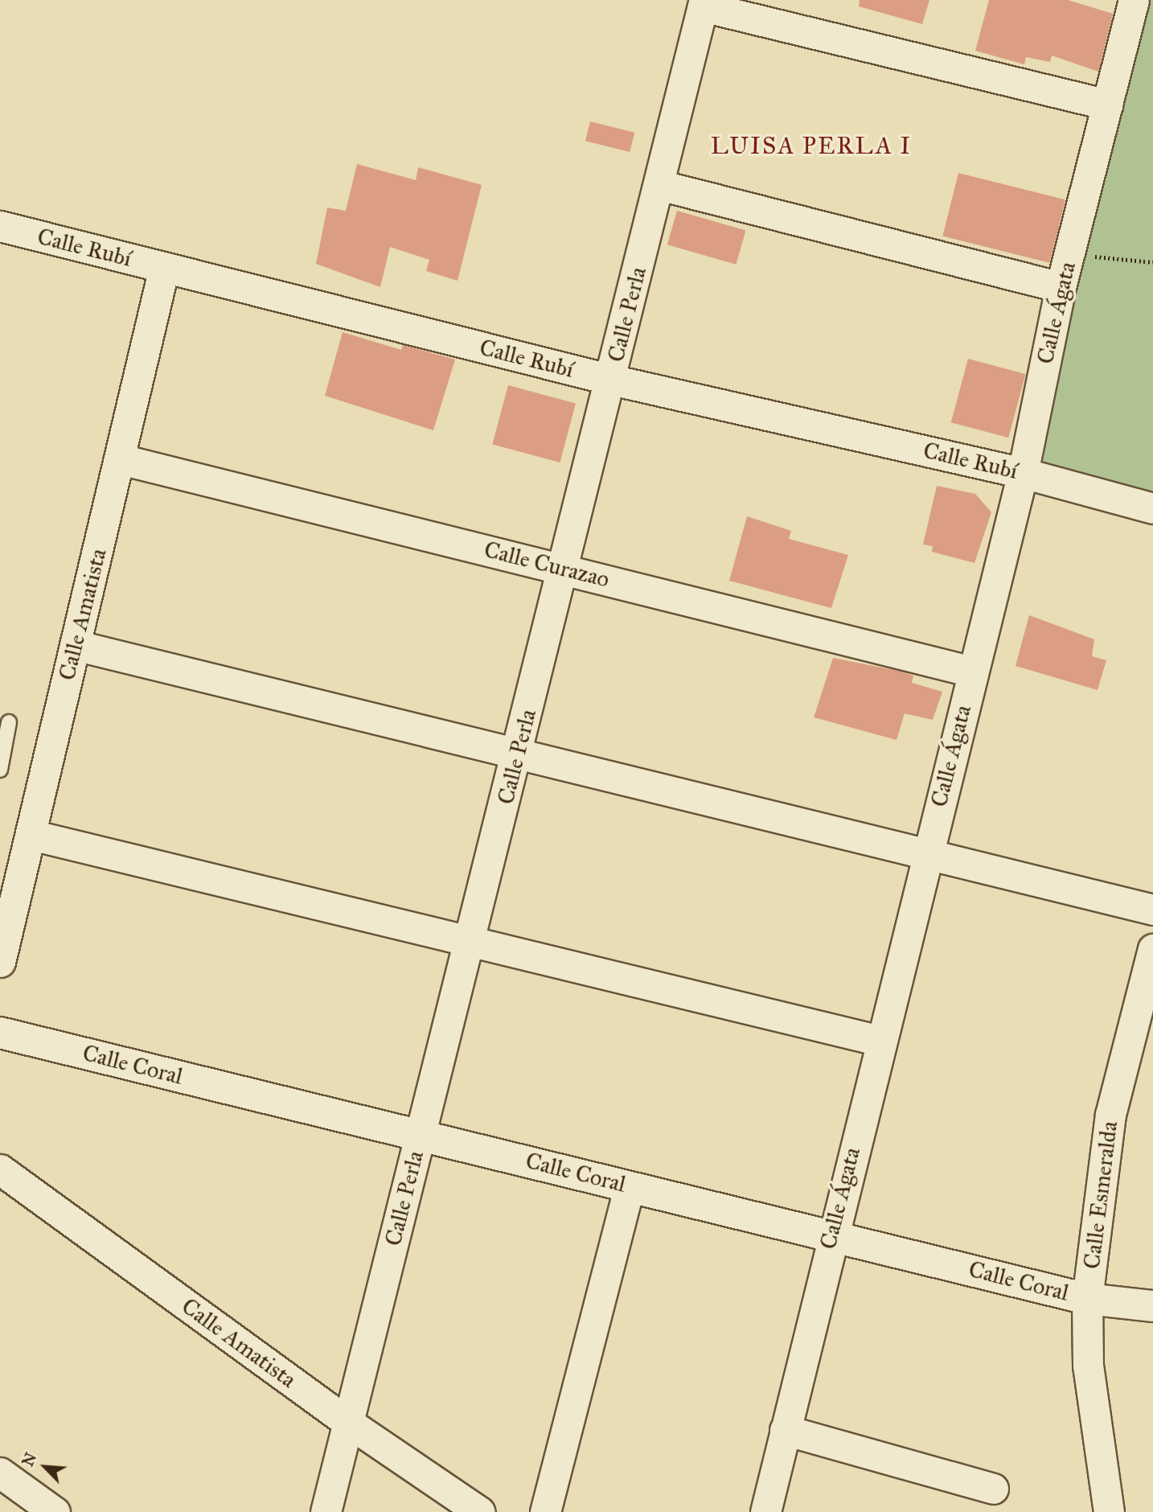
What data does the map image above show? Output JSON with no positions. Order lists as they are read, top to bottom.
{
  "streets": {
    "street": [
      "Calle Rubí",
      "Calle Ágata",
      "Calle Perla",
      "Calle Curazao",
      "Calle Amatista",
      "Calle Coral",
      "Calle Esmeralda"
    ]
  },
  "crossings": [
    ["Calle Rubí", "Calle Ágata"],
    ["Calle Rubí", "Calle Perla"],
    ["Calle Rubí", "Calle Amatista"],
    ["Calle Ágata", "Calle Curazao"],
    ["Calle Ágata", "Calle Coral"],
    ["Calle Perla", "Calle Curazao"],
    ["Calle Perla", "Calle Amatista"],
    ["Calle Perla", "Calle Coral"],
    ["Calle Curazao", "Calle Amatista"],
    ["Calle Coral", "Calle Esmeralda"]
  ],
  "districts": ["LUISA PERLA I"],
  "north": "top left"
}
